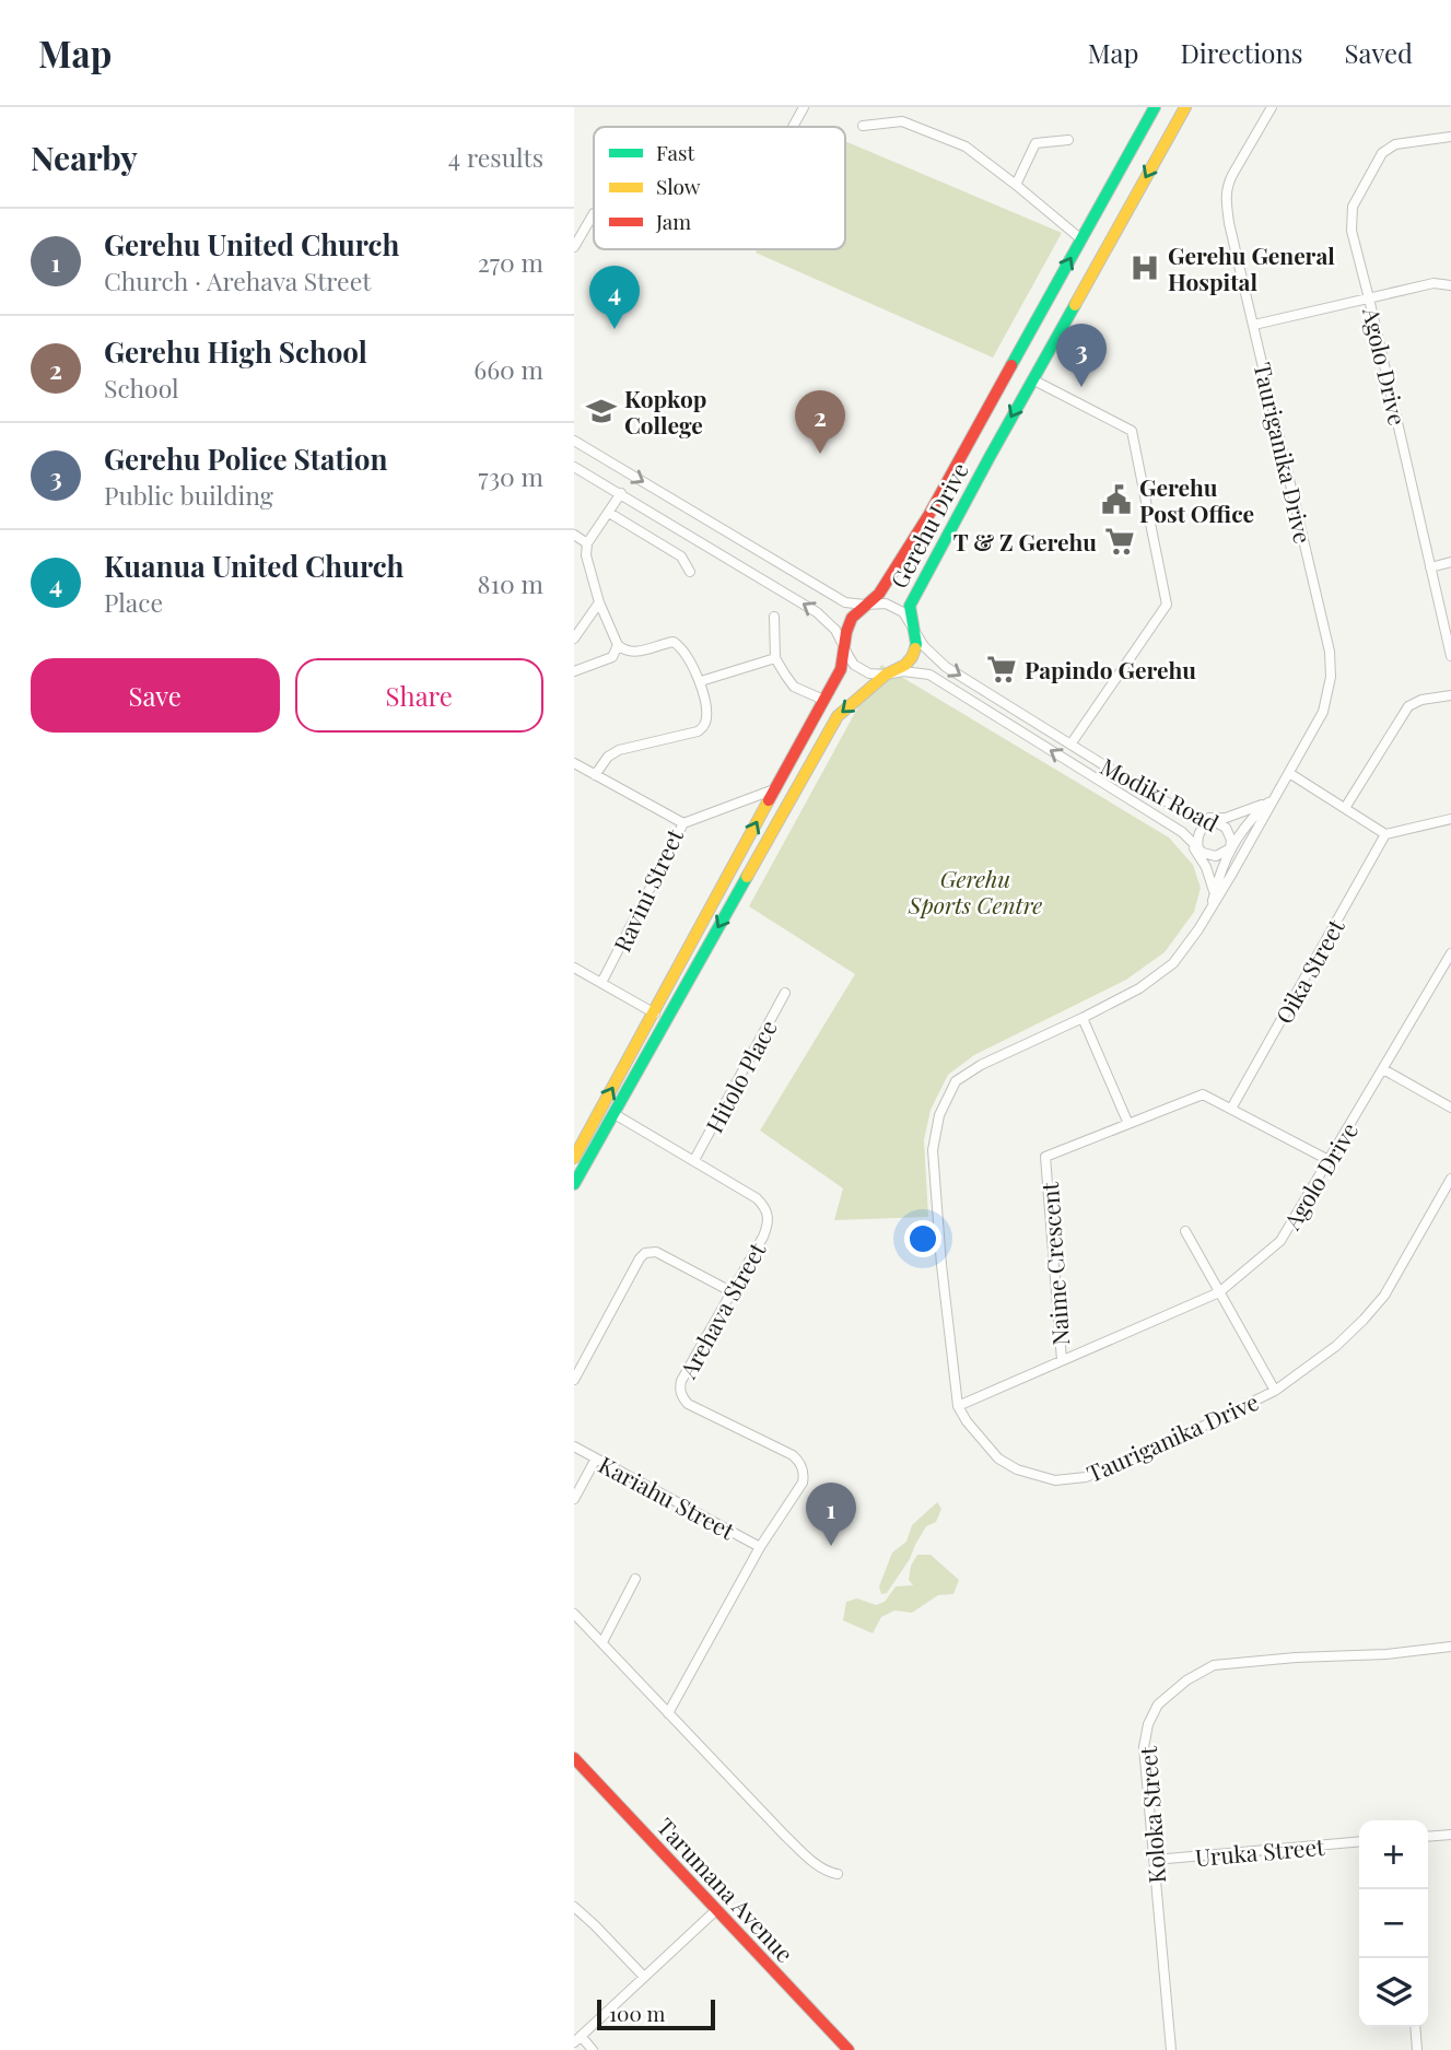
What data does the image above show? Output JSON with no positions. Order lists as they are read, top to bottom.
{
  "streets": {
    "street": [
      "Agolo Drive",
      "Tauriganika Drive",
      "Gerehu Drive",
      "Modiki Road",
      "Ravini Street",
      "Oika Street",
      "Hitolo Place",
      "Naime Crescent",
      "Arehava Street",
      "Kariahu Street",
      "Koloka Street",
      "Uruka Street",
      "Tarumana Avenue"
    ]
  },
  "crossings": [
    ["Agolo Drive", "Tauriganika Drive"],
    ["Agolo Drive", "Naime Crescent"],
    ["Tauriganika Drive", "Modiki Road"],
    ["Gerehu Drive", "Modiki Road"],
    ["Gerehu Drive", "Arehava Street"],
    ["Oika Street", "Naime Crescent"],
    ["Hitolo Place", "Arehava Street"],
    ["Arehava Street", "Kariahu Street"],
    ["Koloka Street", "Uruka Street"]
  ],
  "parks": ["Gerehu Sports Centre"],
  "places": {
    "hospital": ["Gerehu General Hospital"],
    "school or university": ["Kopkop College"],
    "public building": ["Gerehu Post Office"],
    "supermarket": ["T & Z Gerehu", "Papindo Gerehu"]
  },
  "legend": ["Fast", "Slow", "Jam"],
  "scale_bar": "100 m",
  "page": {
    "header": "Map",
    "nav": ["Map", "Directions", "Saved"],
    "heading": ["Nearby", "4 results"],
    "list": [
      {
        "mark": "1",
        "name": "Gerehu United Church",
        "note": "Church · Arehava Street",
        "value": "270 m"
      },
      {
        "mark": "2",
        "name": "Gerehu High School",
        "note": "School",
        "value": "660 m"
      },
      {
        "mark": "3",
        "name": "Gerehu Police Station",
        "note": "Public building",
        "value": "730 m"
      },
      {
        "mark": "4",
        "name": "Kuanua United Church",
        "note": "Place",
        "value": "810 m"
      }
    ],
    "pins": [
      "4",
      "3",
      "2",
      "1"
    ],
    "buttons": ["Save", "Share"],
    "map_buttons": ["+", "−"],
    "scale": "100 m"
  }
}
